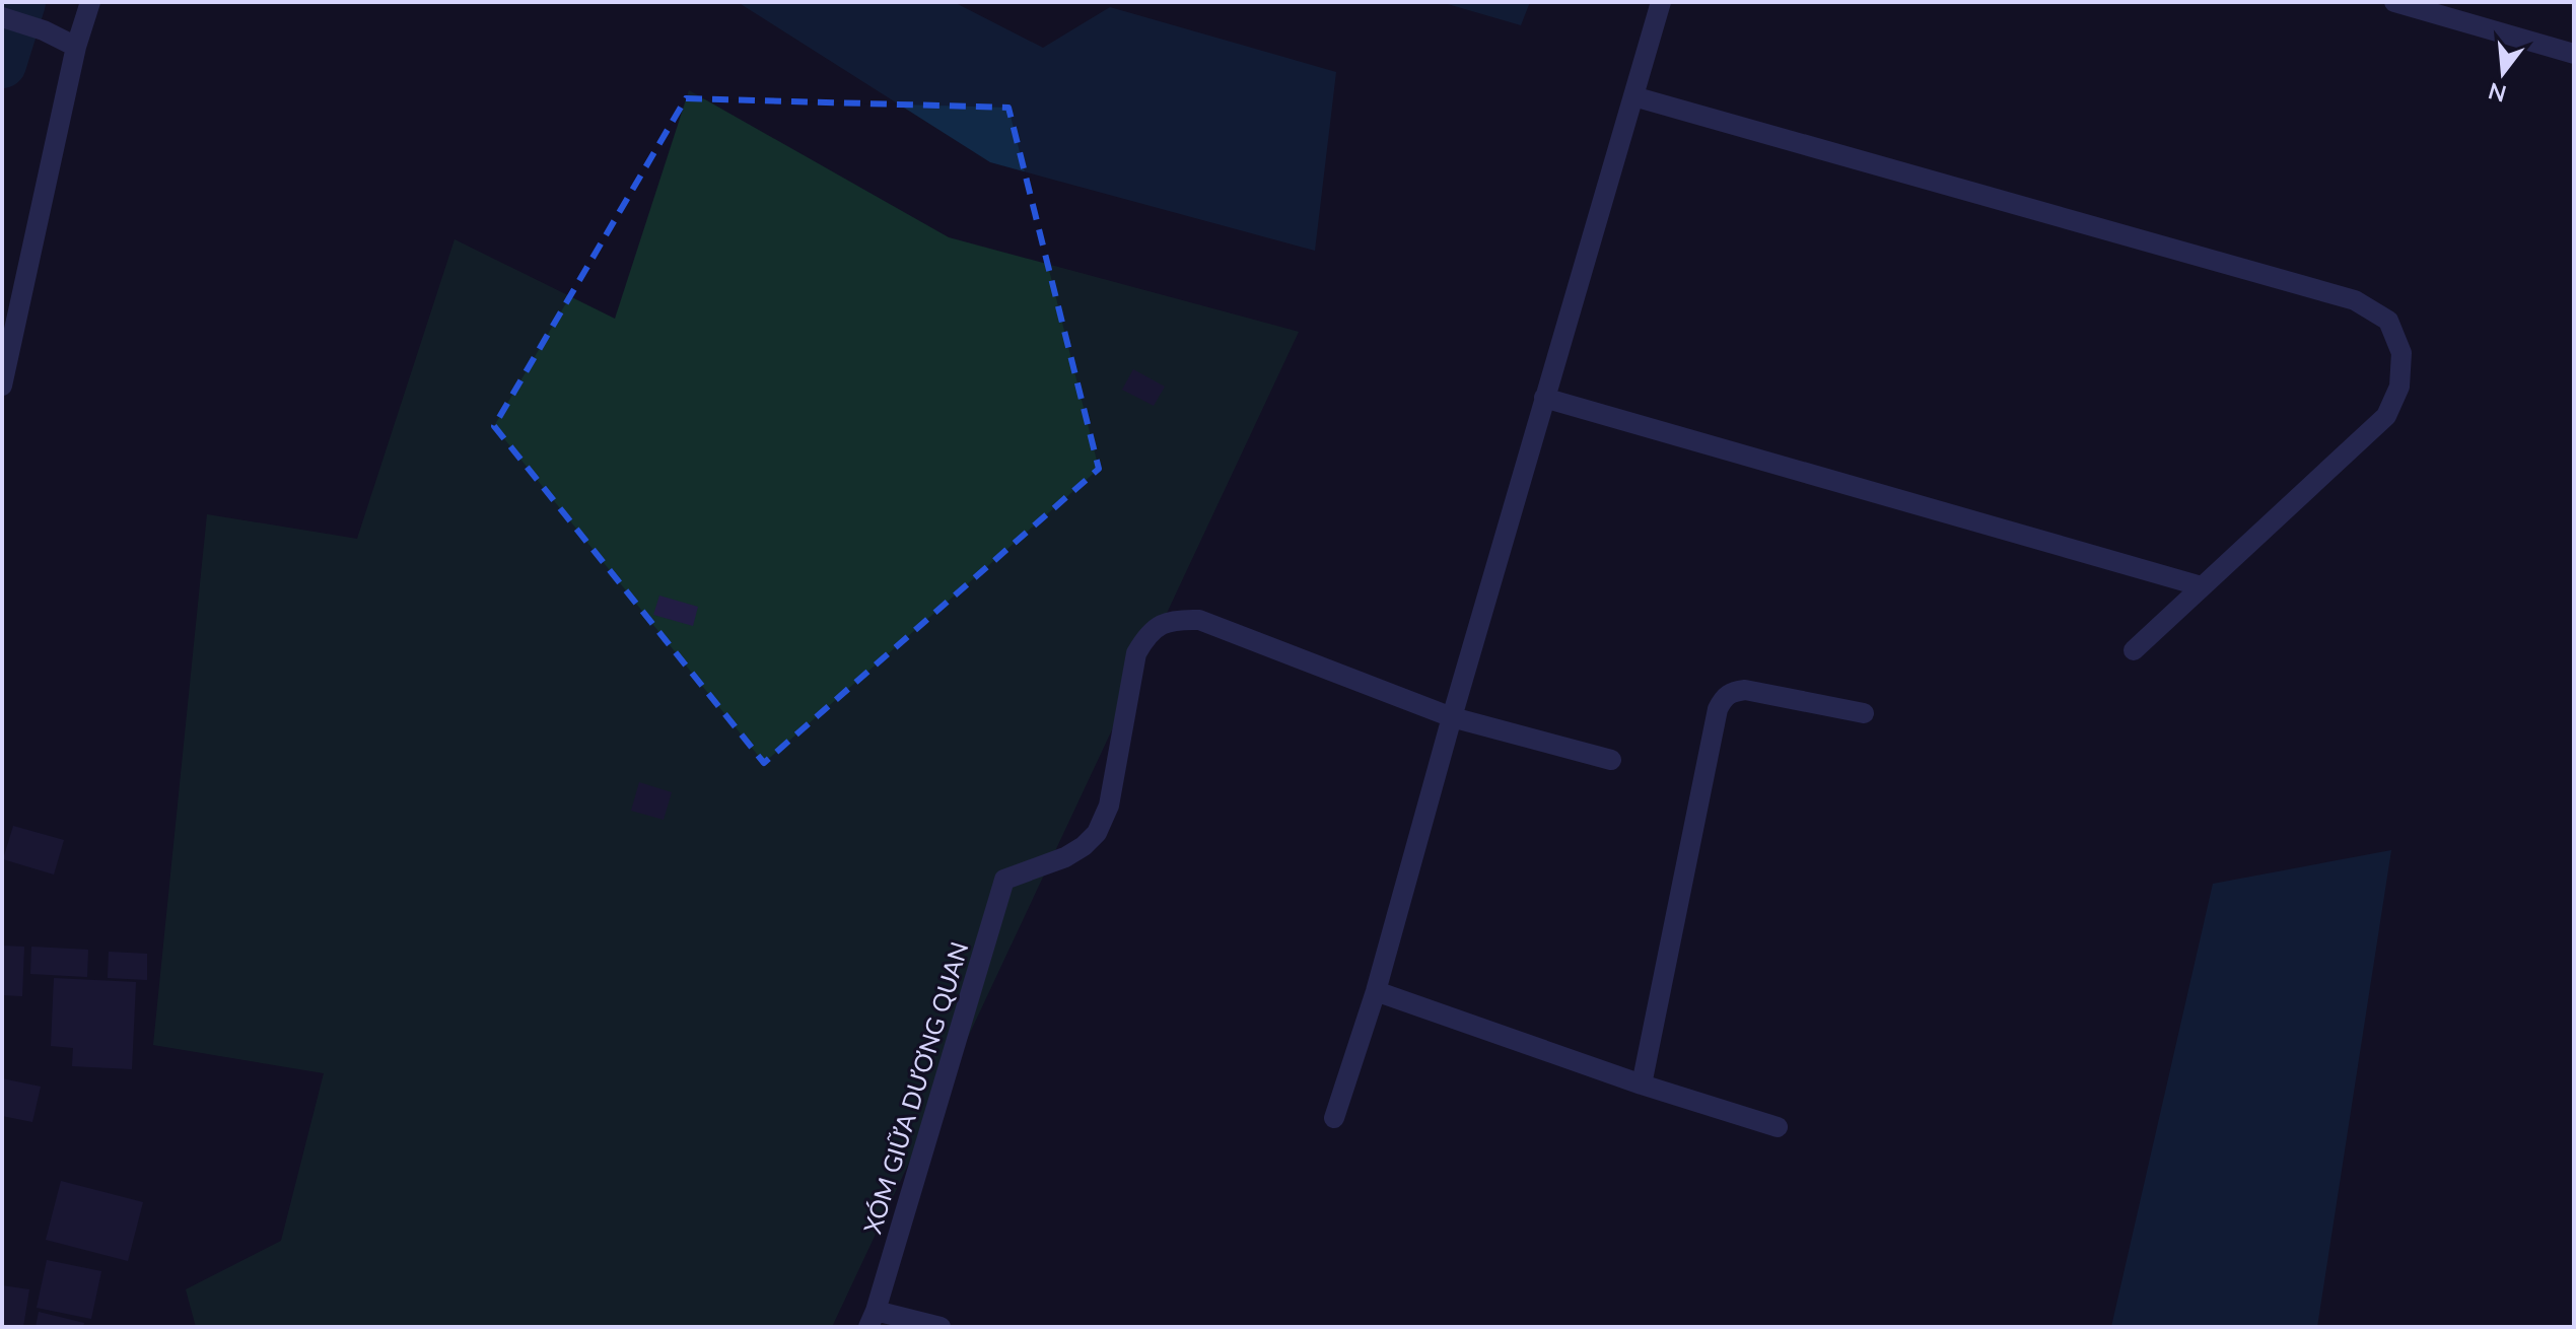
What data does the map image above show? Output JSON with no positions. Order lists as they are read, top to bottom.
{
  "streets": {
    "lane": ["XÓM GIỮA DƯƠNG QUAN"]
  },
  "north": "bottom"
}
